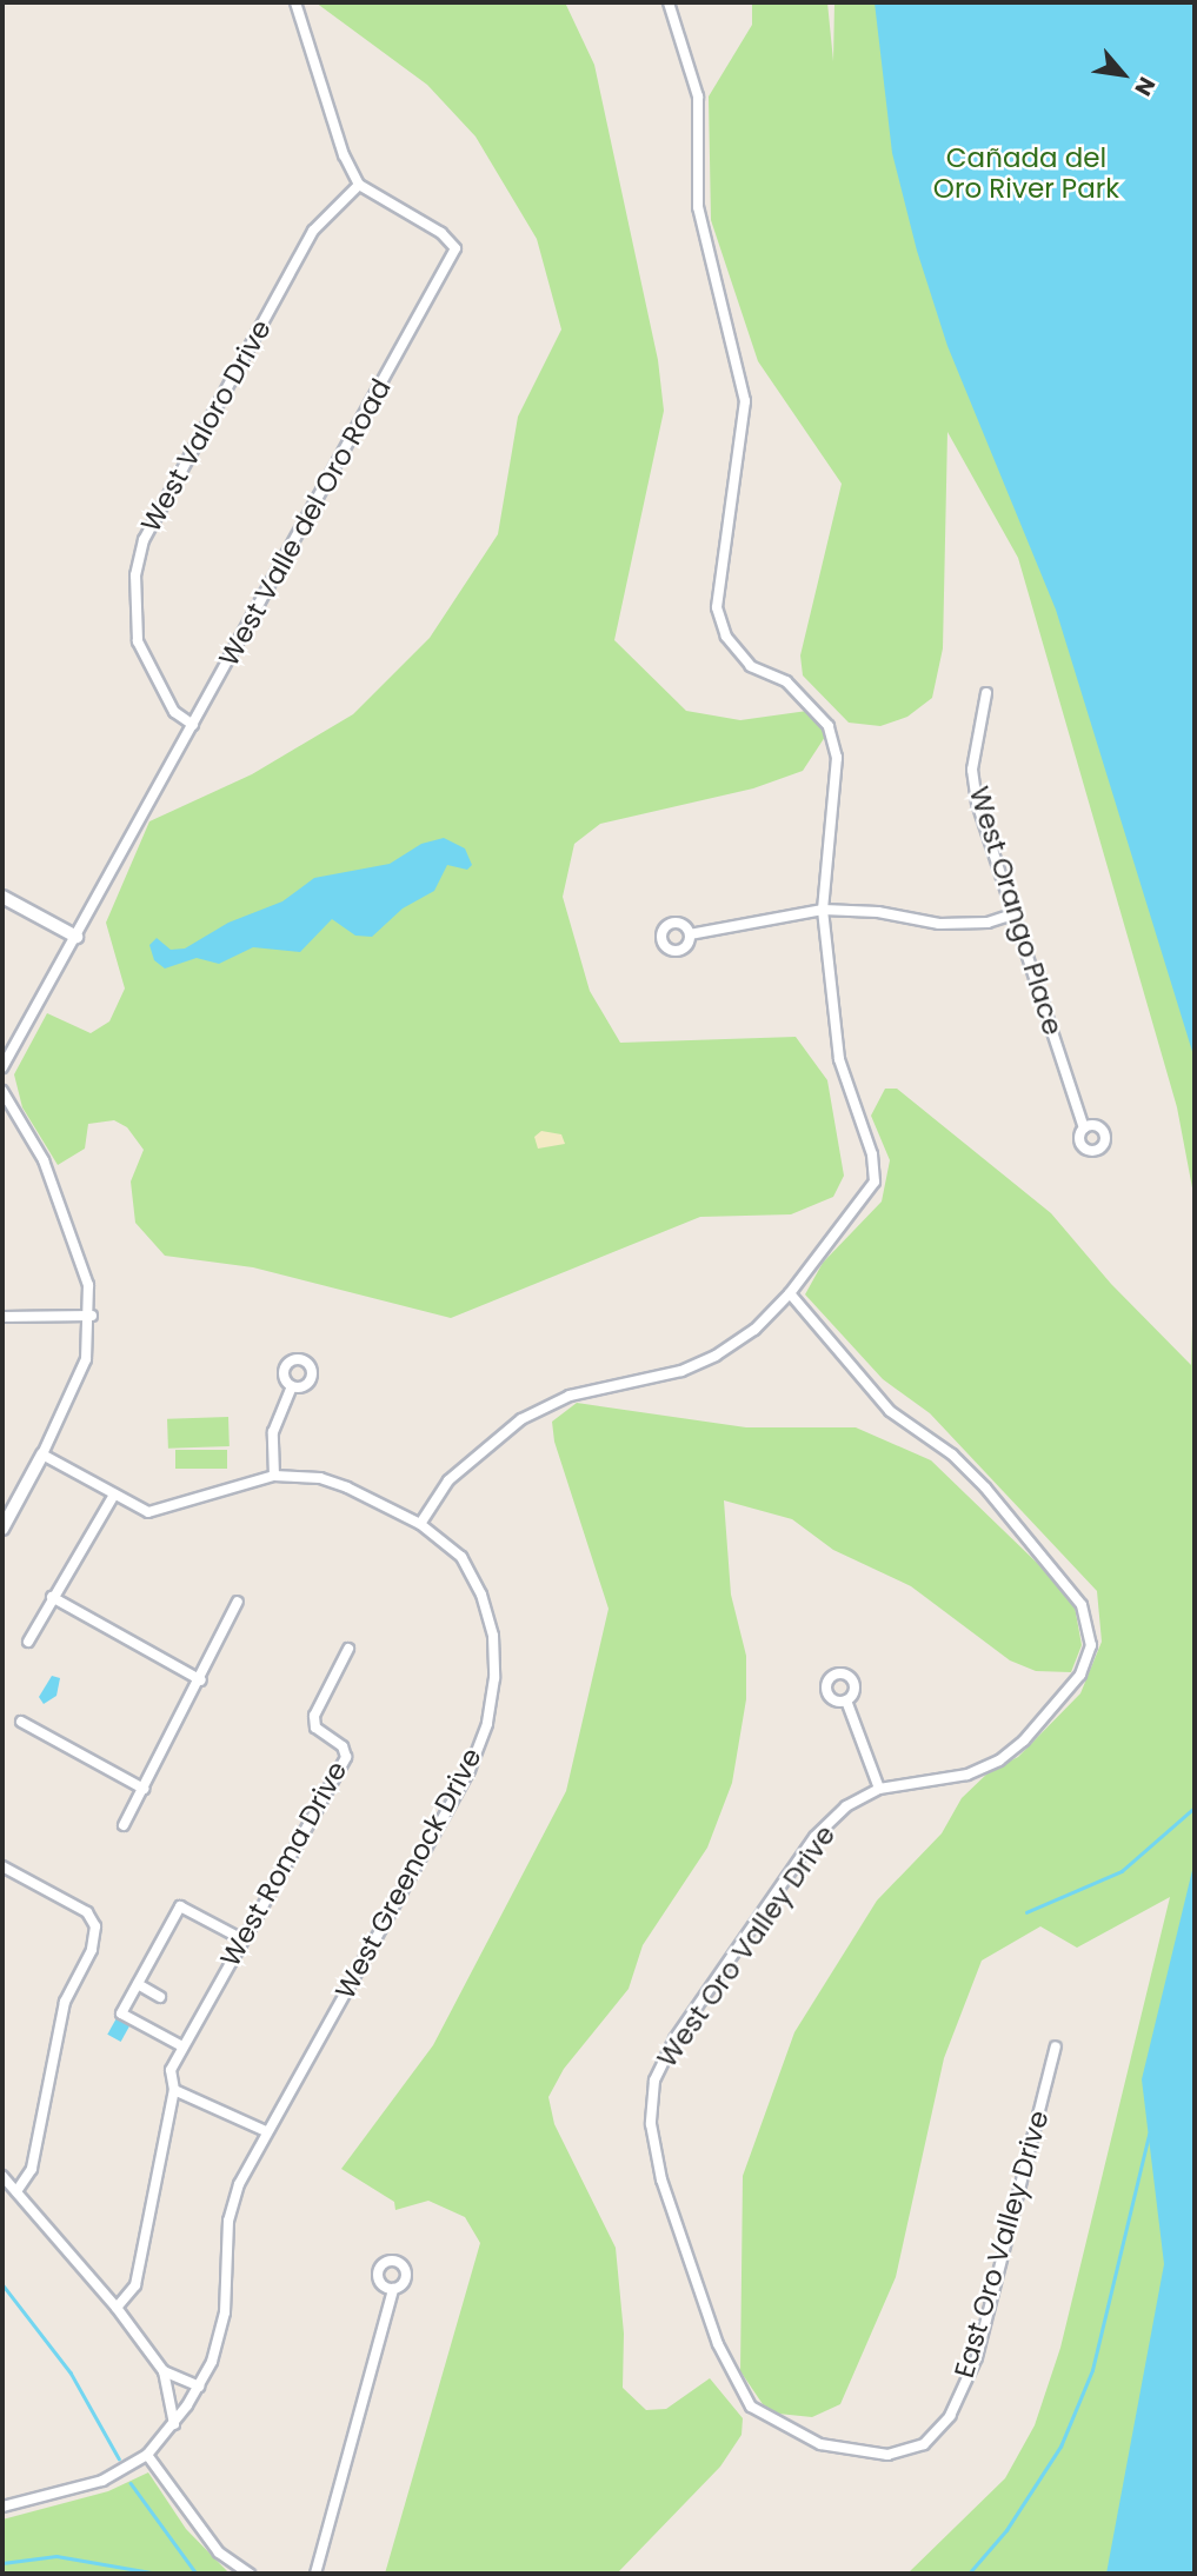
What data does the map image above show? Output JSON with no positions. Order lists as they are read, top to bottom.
{
  "streets": {
    "street": [
      "West Valoro Drive",
      "West Valle del Oro Road",
      "West Orango Place",
      "West Roma Drive",
      "West Greenock Drive",
      "West Oro Valley Drive",
      "East Oro Valley Drive"
    ]
  },
  "crossings": [
    ["West Valoro Drive", "West Valle del Oro Road"],
    ["West Oro Valley Drive", "East Oro Valley Drive"]
  ],
  "parks": ["Cañada del Oro River Park"],
  "north": "bottom right"
}
